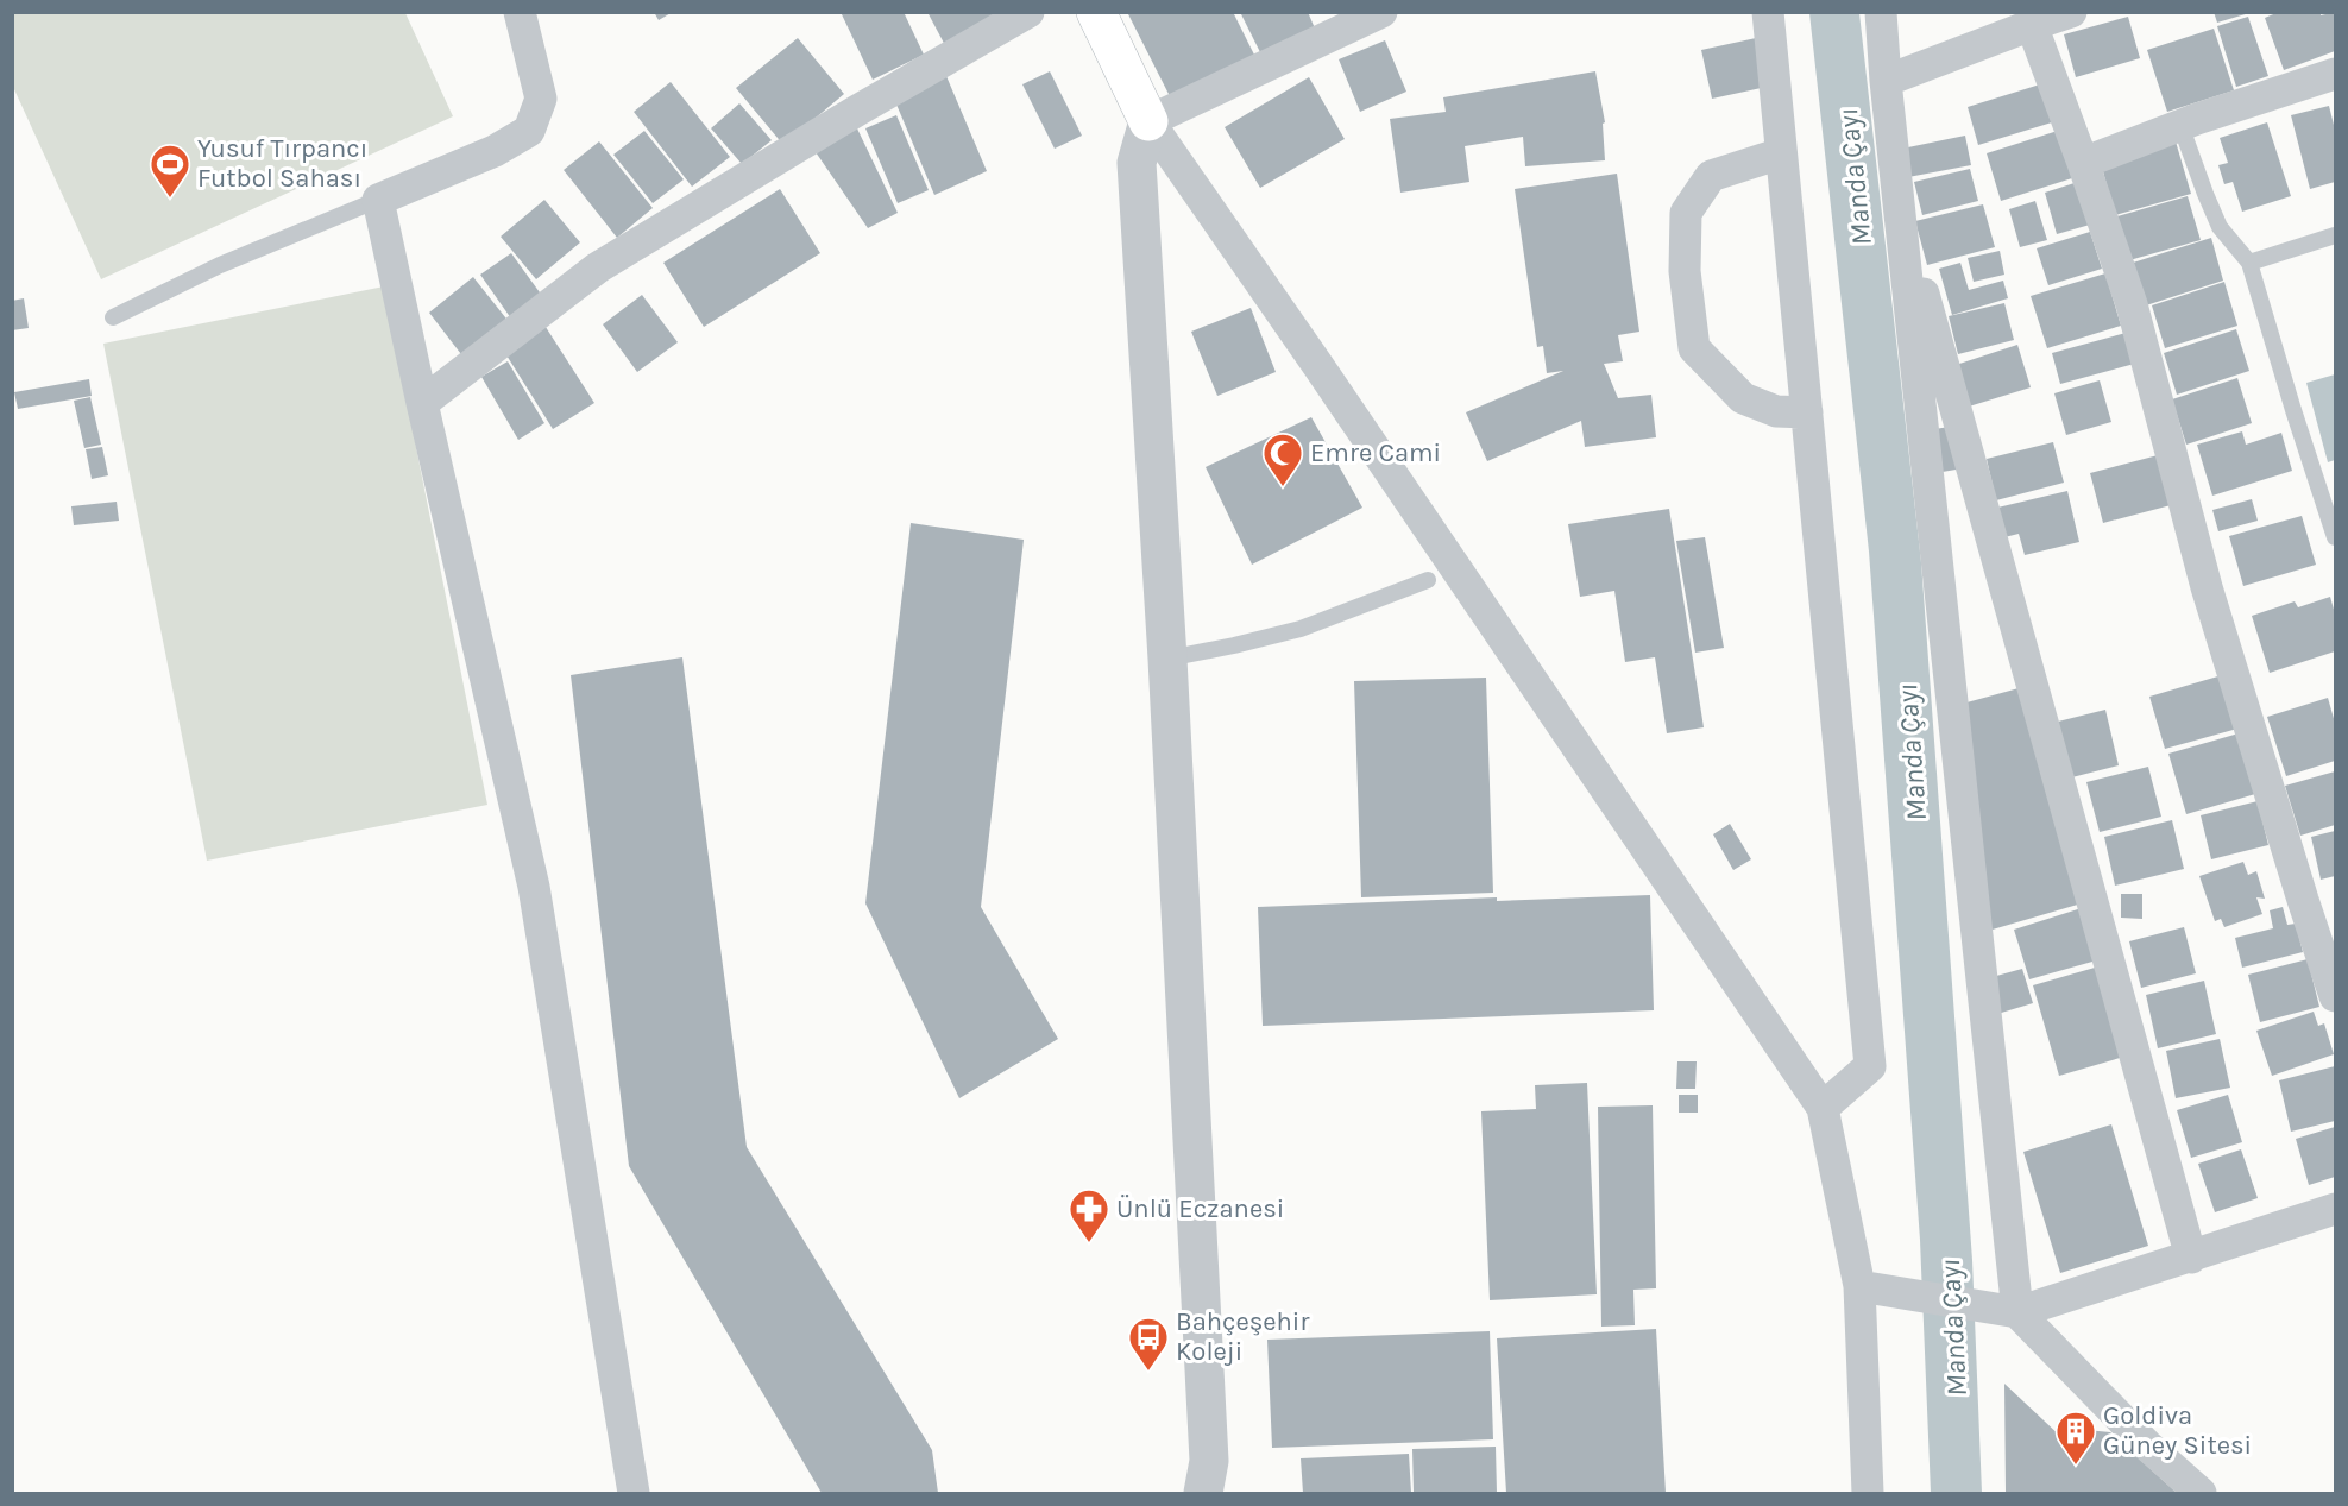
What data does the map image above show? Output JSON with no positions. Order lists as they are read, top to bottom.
{
  "water": ["Manda Çayı"],
  "places": {
    "sports": ["Yusuf Tırpancı Futbol Sahası"],
    "mosque": ["Emre Cami"],
    "pharmacy": ["Ünlü Eczanesi"],
    "bus stop": ["Bahçeşehir Koleji"],
    "building": ["Goldiva Güney Sitesi"]
  }
}
